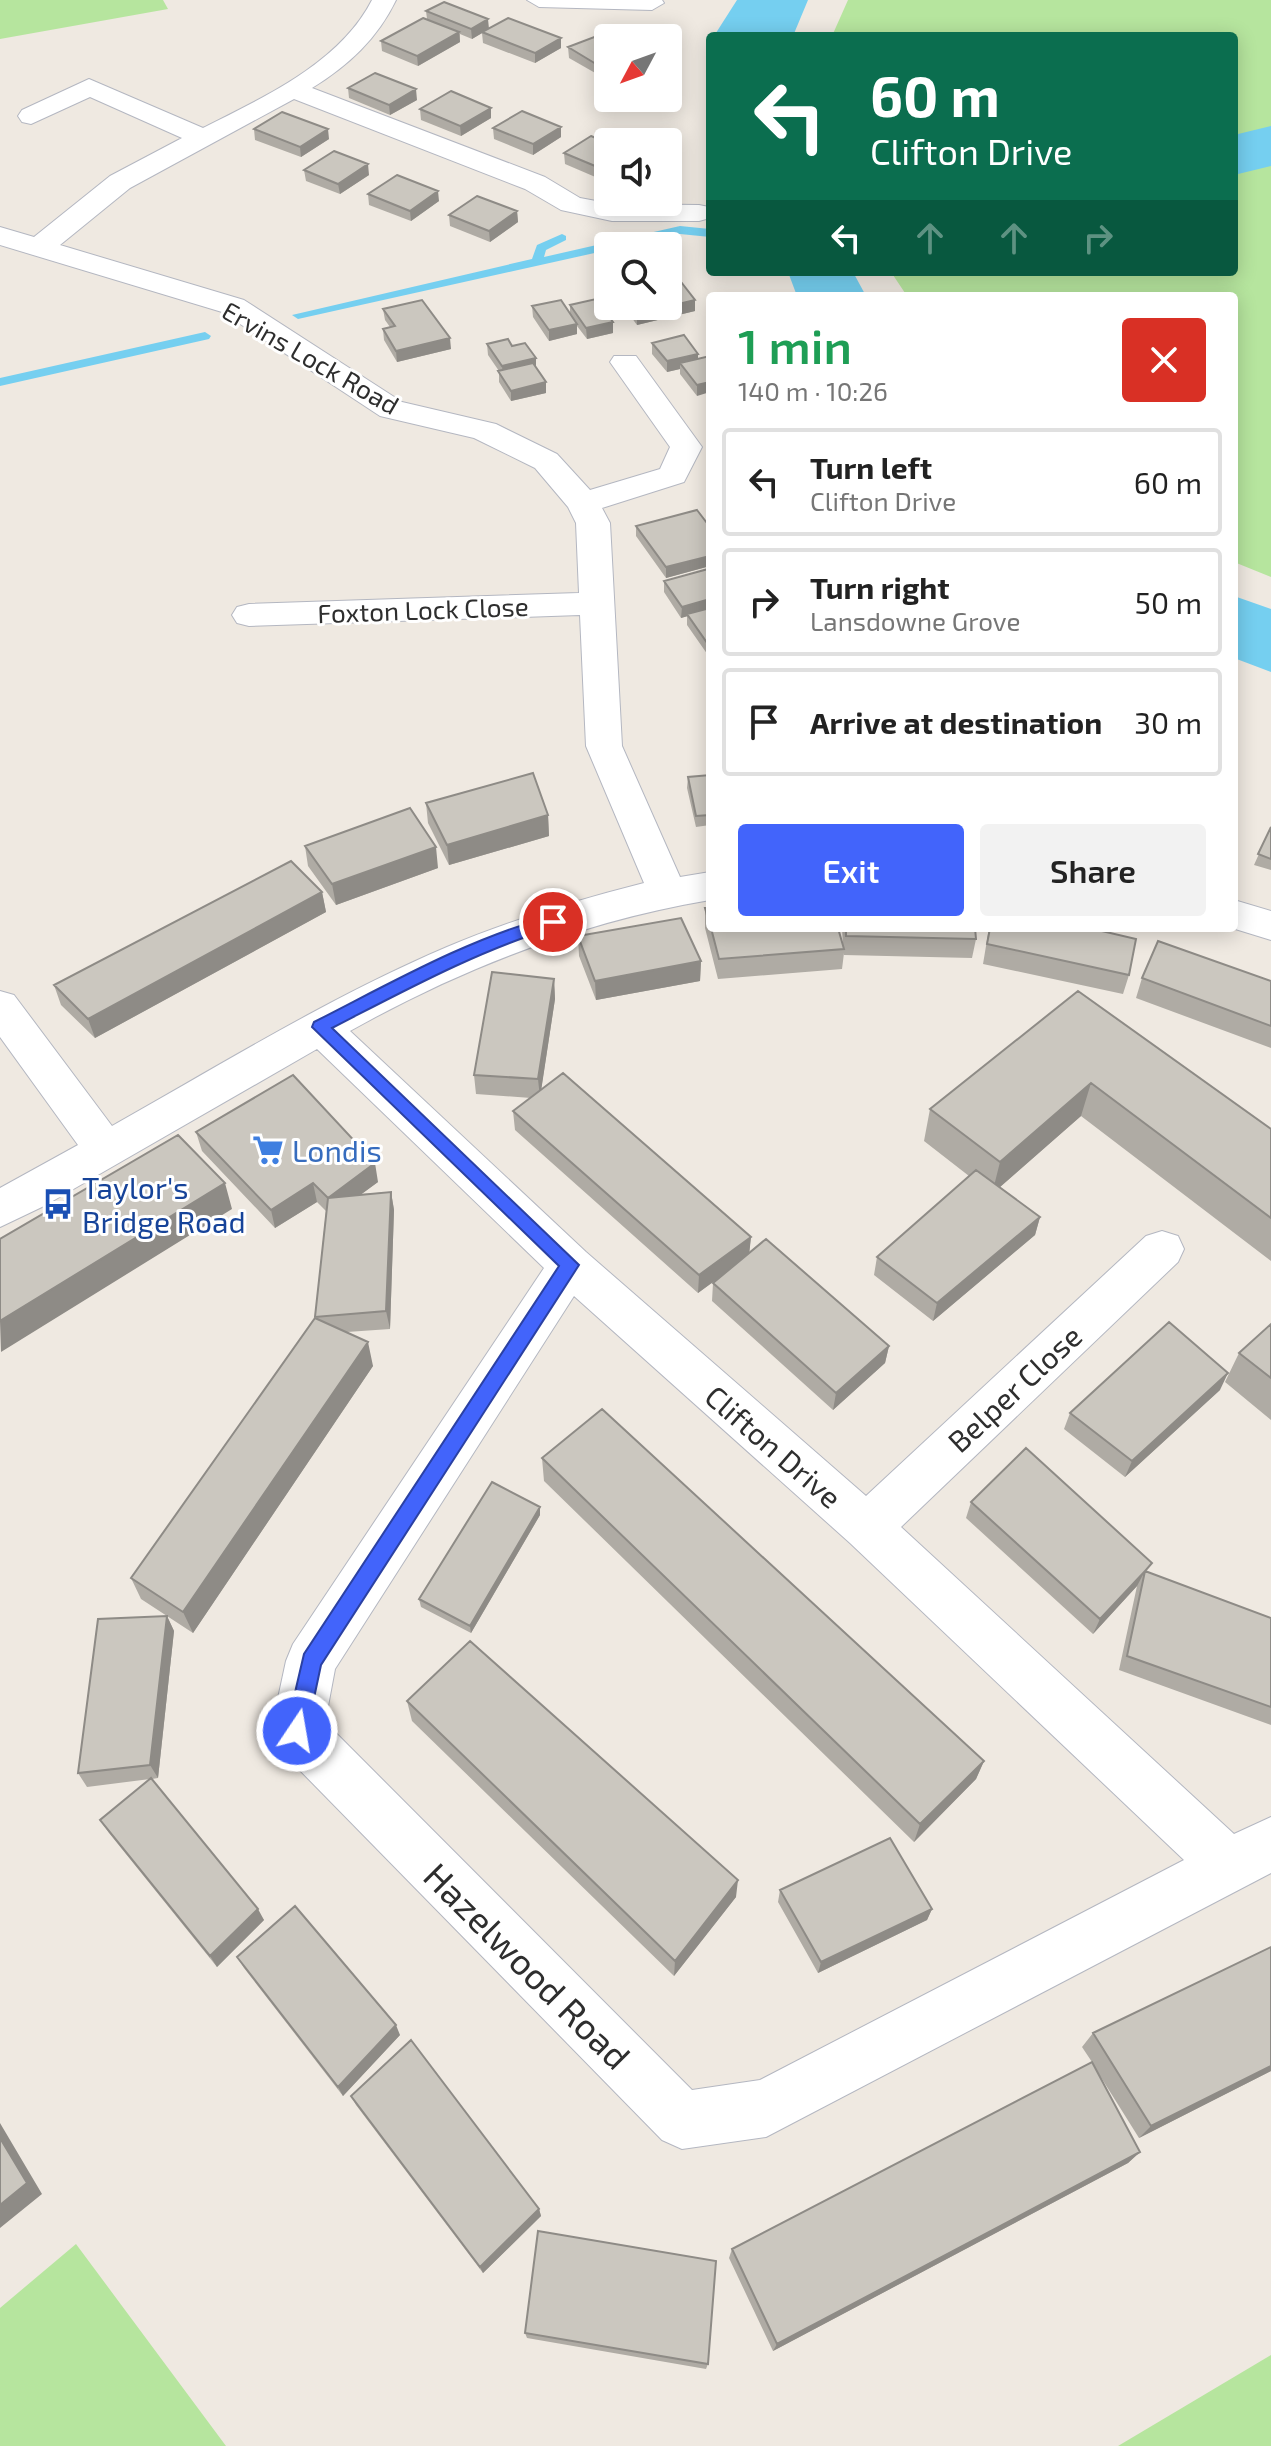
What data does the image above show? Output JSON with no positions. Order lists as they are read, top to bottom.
{
  "streets": {
    "street": [
      "Ervins Lock Road",
      "Foxton Lock Close",
      "Belper Close",
      "Clifton Drive",
      "Hazelwood Road"
    ]
  },
  "crossings": [
    ["Ervins Lock Road", "Foxton Lock Close"],
    ["Belper Close", "Clifton Drive"],
    ["Clifton Drive", "Hazelwood Road"]
  ],
  "places": {
    "supermarket": ["Londis"],
    "bus stop": ["Taylor's Bridge Road"]
  },
  "north": "bottom left",
  "page": {
    "turn": ["60 m", "Clifton Drive"],
    "heading": ["1 min", "140 m · 10:26"],
    "list": [
      {
        "name": "Turn left",
        "note": "Clifton Drive",
        "value": "60 m"
      },
      {
        "name": "Turn right",
        "note": "Lansdowne Grove",
        "value": "50 m"
      },
      {
        "name": "Arrive at destination",
        "value": "30 m"
      }
    ],
    "buttons": ["Exit", "Share"]
  }
}
